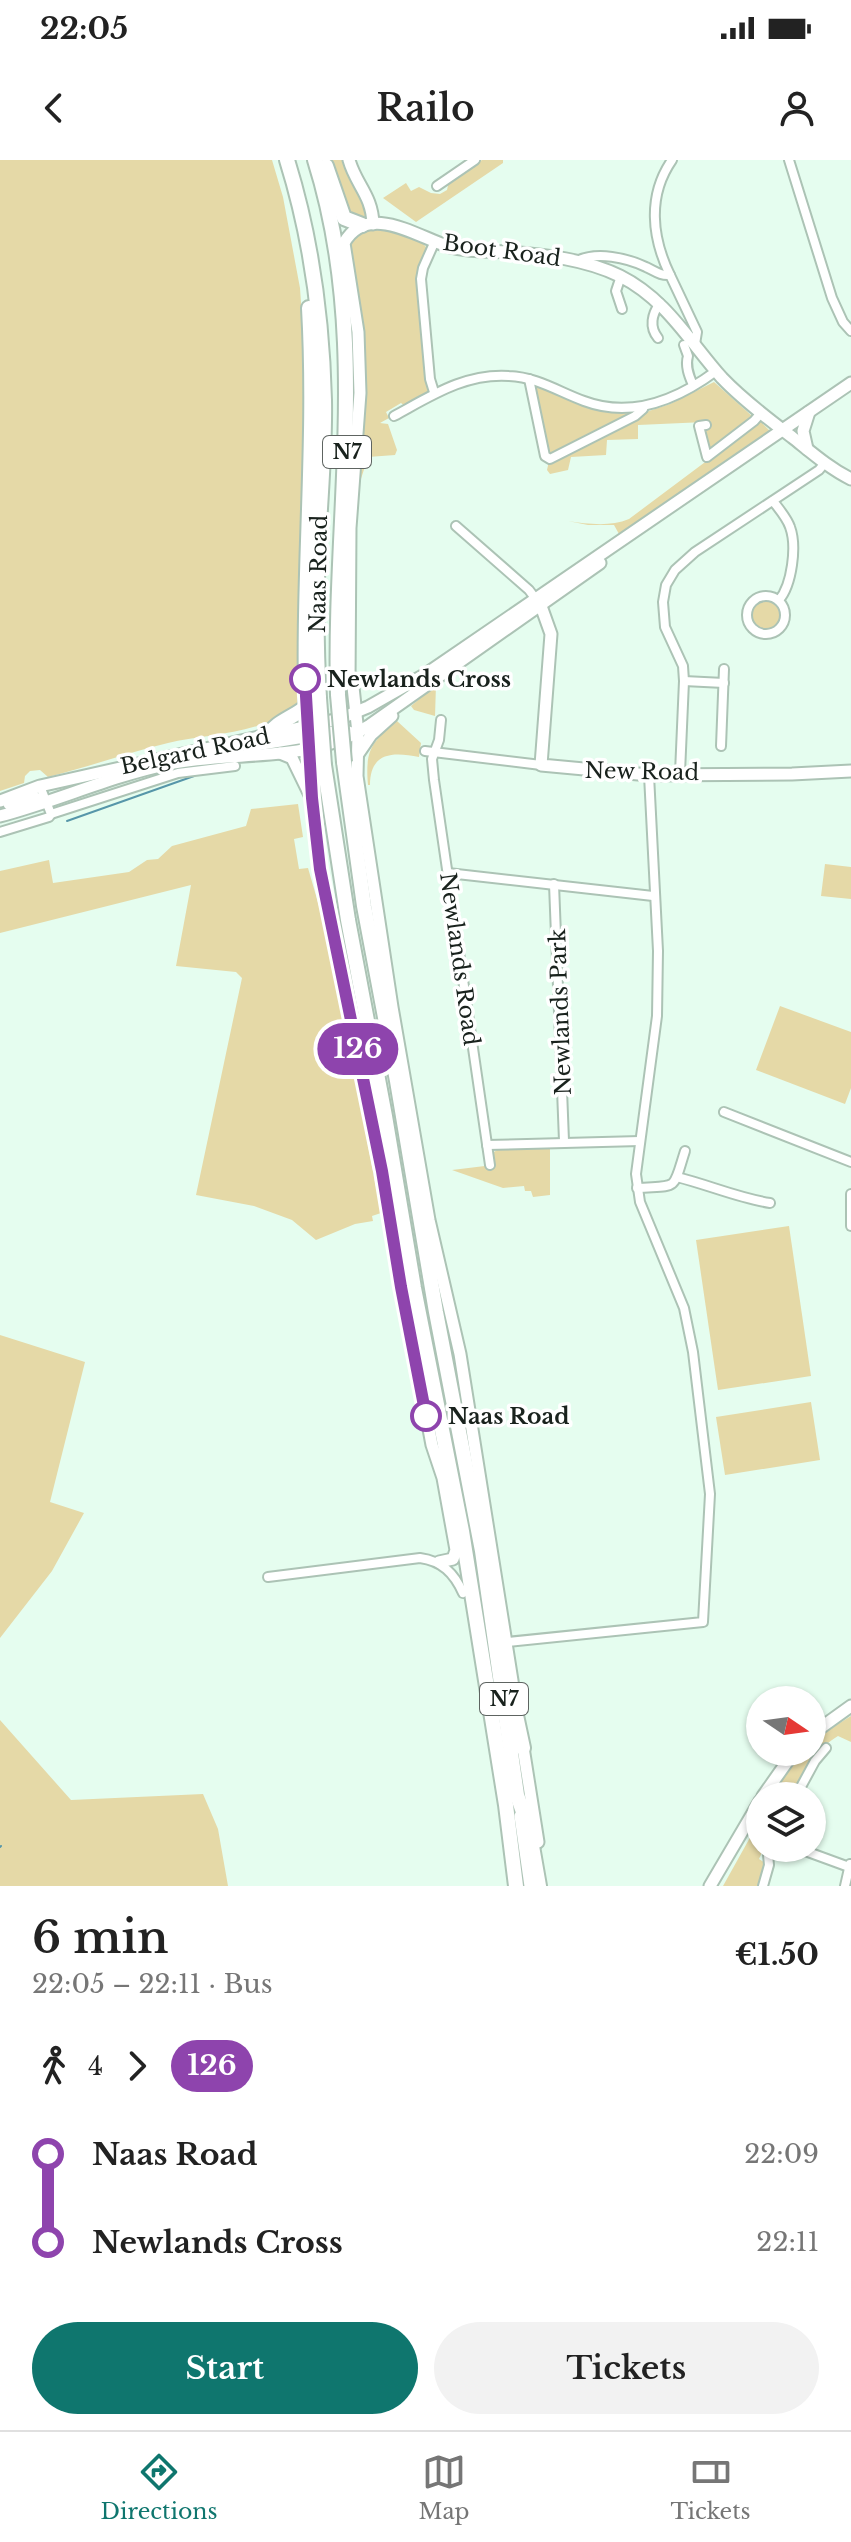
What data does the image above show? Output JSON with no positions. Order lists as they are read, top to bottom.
{
  "streets": {
    "highway": ["N7", "Naas Road"],
    "main road": ["Boot Road", "Belgard Road", "New Road"],
    "street": ["Newlands Road", "Newlands Park"]
  },
  "crossings": [
    ["N7", "Naas Road"],
    ["Naas Road", "Belgard Road"],
    ["New Road", "Newlands Road"]
  ],
  "places": ["Newlands Cross", "Naas Road"],
  "lines": ["bus line 126"],
  "north": "right",
  "page": {
    "status": "22:05",
    "header": "Railo",
    "on_map": "126",
    "heading": ["6 min", "22:05 – 22:11 · Bus", "€1.50"],
    "legs": ["4", "126"],
    "list": [
      {
        "name": "Naas Road",
        "value": "22:09"
      },
      {
        "name": "Newlands Cross",
        "value": "22:11"
      }
    ],
    "buttons": ["Start", "Tickets"],
    "tabs": ["Directions", "Map", "Tickets"]
  }
}
